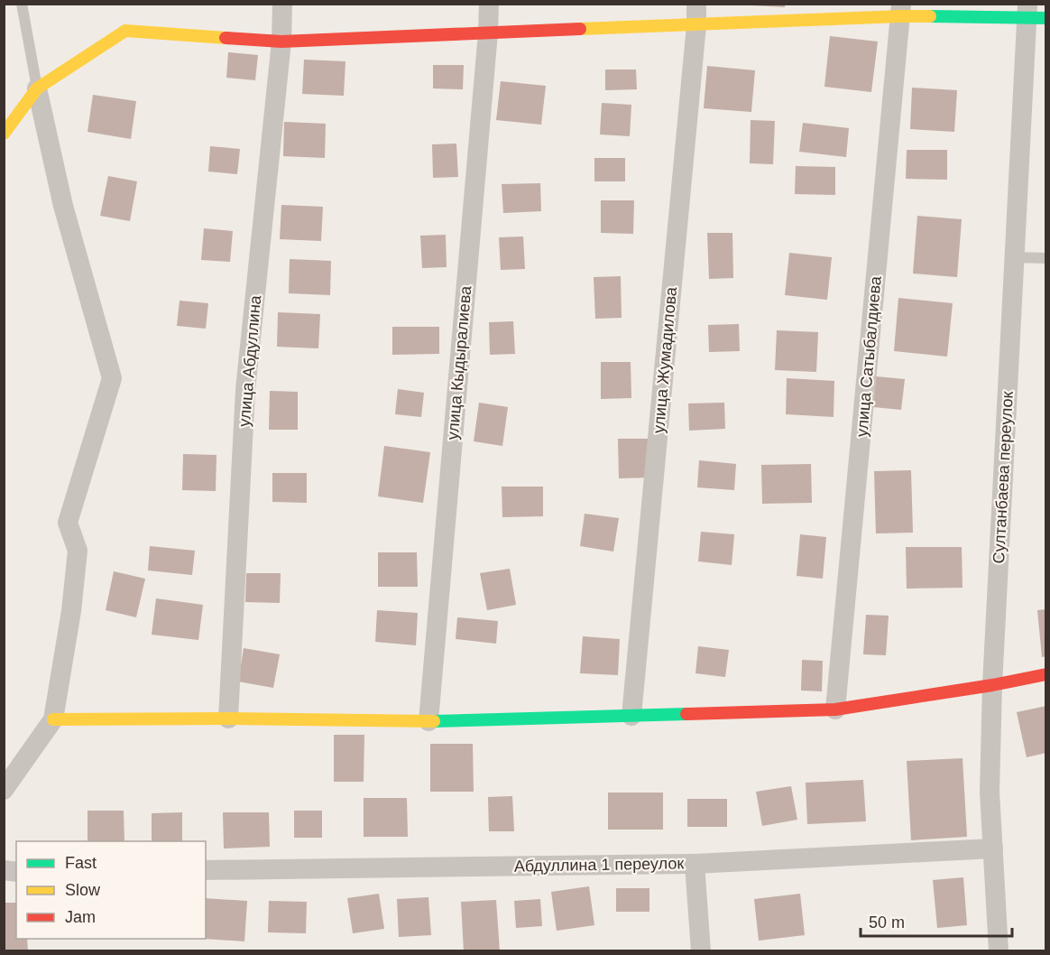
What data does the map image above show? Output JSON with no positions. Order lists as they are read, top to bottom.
{
  "streets": {
    "street": [
      "улица Сатыбалдиева",
      "улица Жумадилова",
      "улица Абдуллина",
      "улица Кыдыралиева",
      "Султанбаева переулок",
      "Абдуллина 1 переулок"
    ]
  },
  "crossings": [
    ["Султанбаева переулок", "Абдуллина 1 переулок"]
  ],
  "legend": ["Fast", "Slow", "Jam"],
  "scale_bar": "50 m"
}
